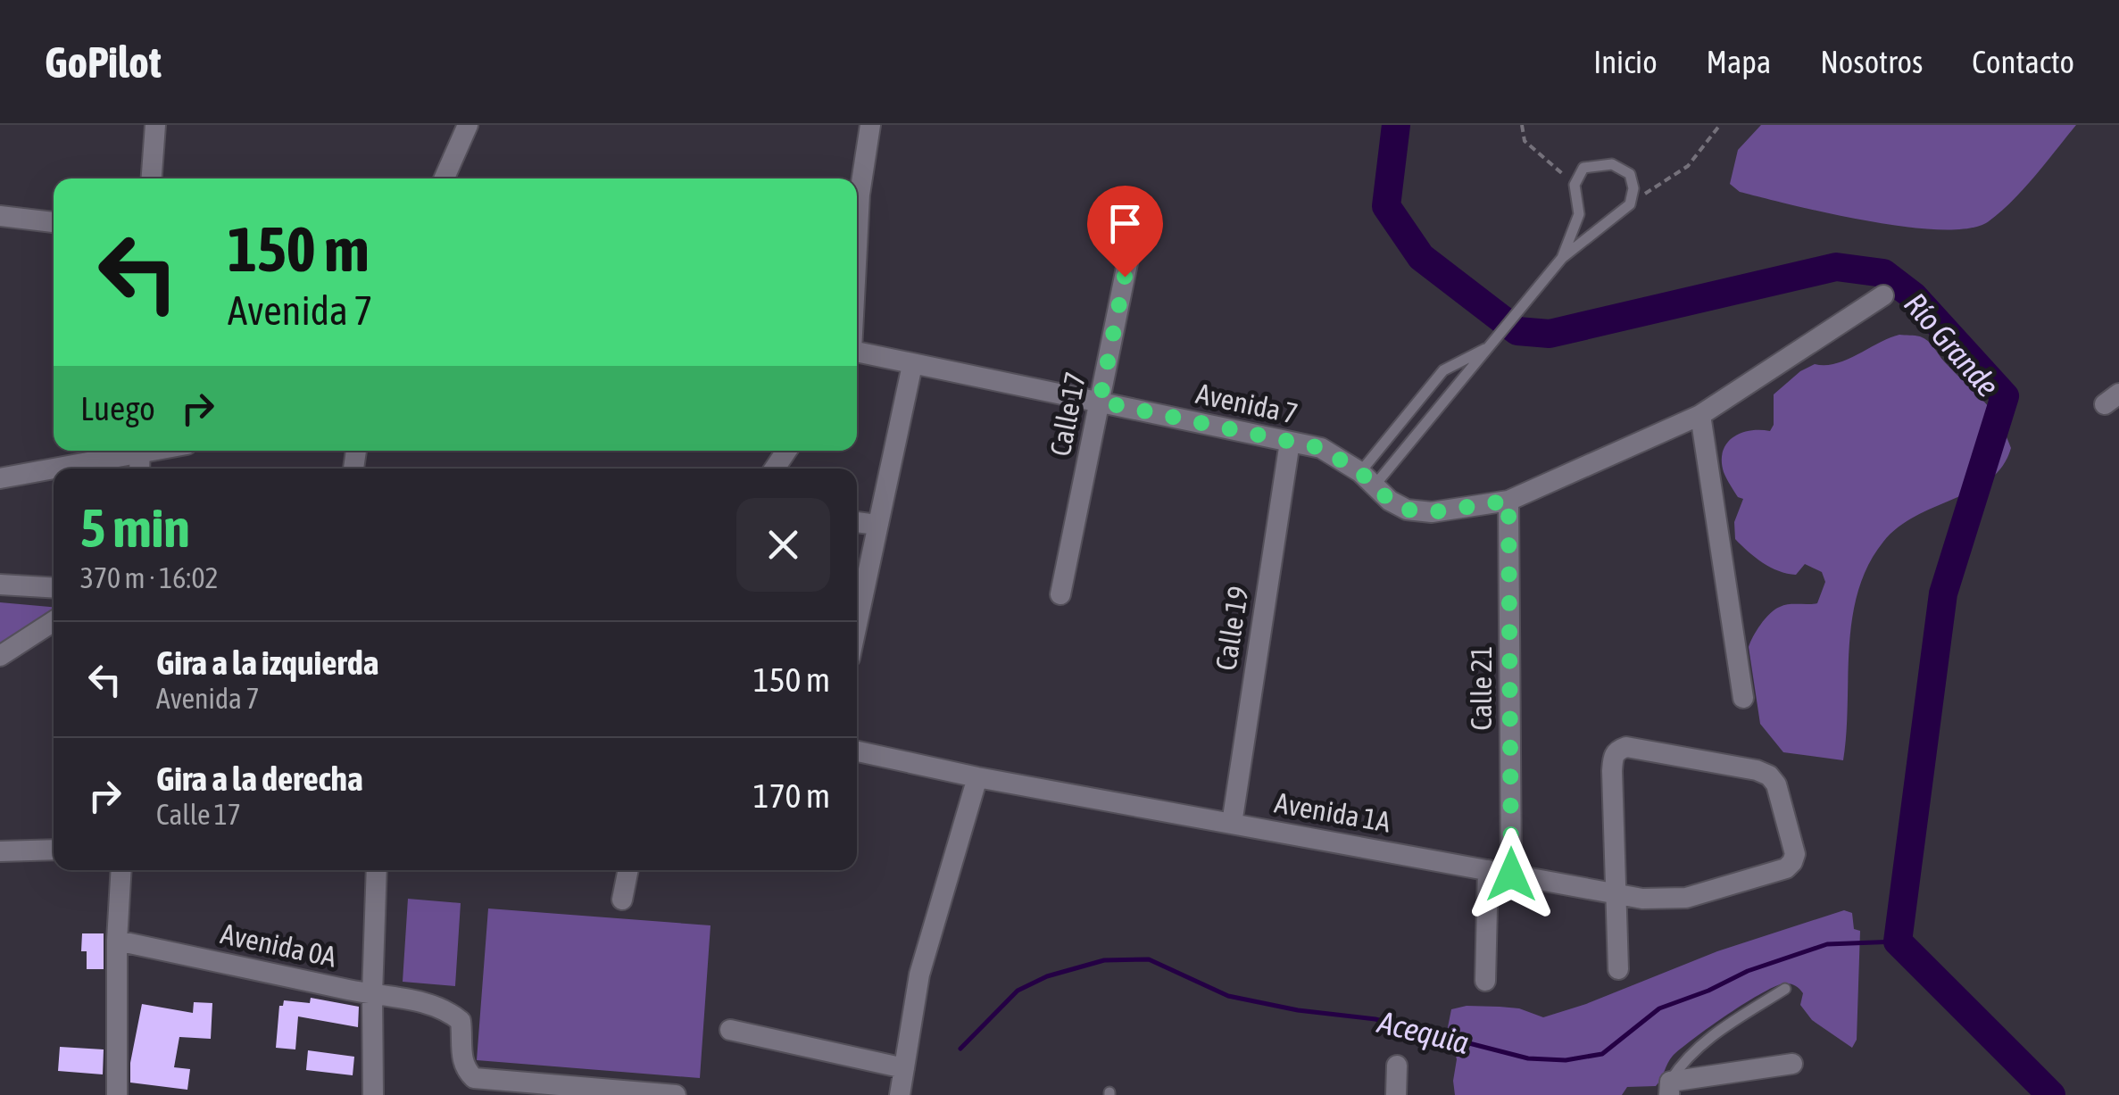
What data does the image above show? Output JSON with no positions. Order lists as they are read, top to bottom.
{
  "streets": {
    "street": [
      "Avenida 7",
      "Calle 17",
      "Calle 19",
      "Calle 21",
      "Avenida 1A",
      "Avenida 0A"
    ]
  },
  "crossings": [
    ["Avenida 7", "Calle 17"],
    ["Avenida 7", "Calle 19"],
    ["Avenida 7", "Calle 21"],
    ["Calle 19", "Avenida 1A"],
    ["Calle 21", "Avenida 1A"]
  ],
  "water": ["Río Grande", "Acequia"],
  "page": {
    "header": "GoPilot",
    "nav": [
      "Inicio",
      "Mapa",
      "Nosotros",
      "Contacto"
    ],
    "turn": ["150 m", "Avenida 7"],
    "then": "Luego",
    "heading": ["5 min", "370 m · 16:02"],
    "list": [
      {
        "name": "Gira a la izquierda",
        "note": "Avenida 7",
        "value": "150 m"
      },
      {
        "name": "Gira a la derecha",
        "note": "Calle 17",
        "value": "170 m"
      }
    ]
  }
}
